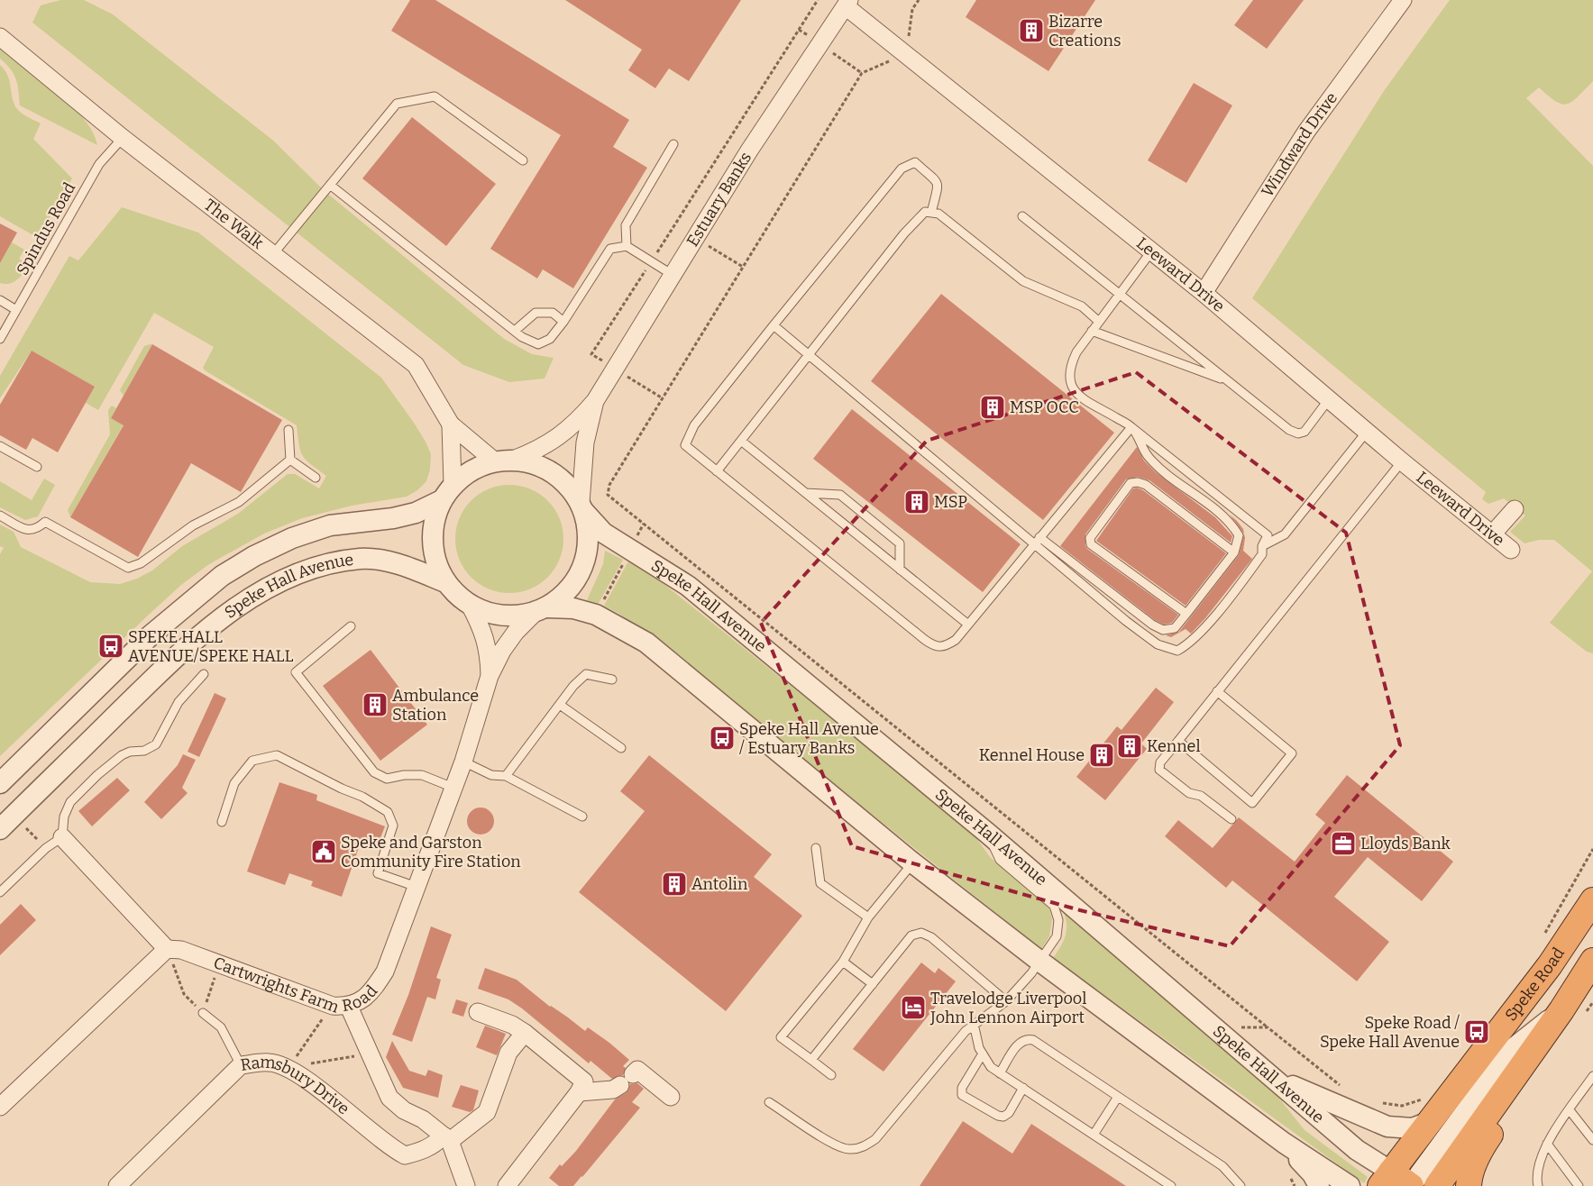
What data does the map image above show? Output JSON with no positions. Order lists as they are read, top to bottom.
{
  "streets": {
    "highway": ["Speke Road"],
    "street": [
      "Windward Drive",
      "Estuary Banks",
      "The Walk",
      "Leeward Drive",
      "Speke Hall Avenue",
      "Cartwrights Farm Road",
      "Ramsbury Drive"
    ],
    "lane": ["Spindus Road"]
  },
  "crossings": [
    ["Windward Drive", "Leeward Drive"],
    ["Estuary Banks", "The Walk"],
    ["Estuary Banks", "Leeward Drive"],
    ["Estuary Banks", "Speke Hall Avenue"],
    ["Estuary Banks", "Cartwrights Farm Road"],
    ["The Walk", "Spindus Road"],
    ["The Walk", "Speke Hall Avenue"],
    ["The Walk", "Cartwrights Farm Road"],
    ["Speke Hall Avenue", "Cartwrights Farm Road"],
    ["Speke Hall Avenue", "Speke Road"]
  ],
  "places": {
    "building": [
      "Bizarre Creations",
      "MSP OCC",
      "MSP",
      "Ambulance Station",
      "Kennel",
      "Kennel House",
      "Antolin"
    ],
    "bus stop": ["SPEKE HALL AVENUE/SPEKE HALL", "Speke Hall Avenue / Estuary Banks", "Speke Road / Speke Hall Avenue"],
    "office": ["Lloyds Bank"],
    "public building": ["Speke and Garston Community Fire Station"],
    "hotel": ["Travelodge Liverpool John Lennon Airport"]
  }
}
